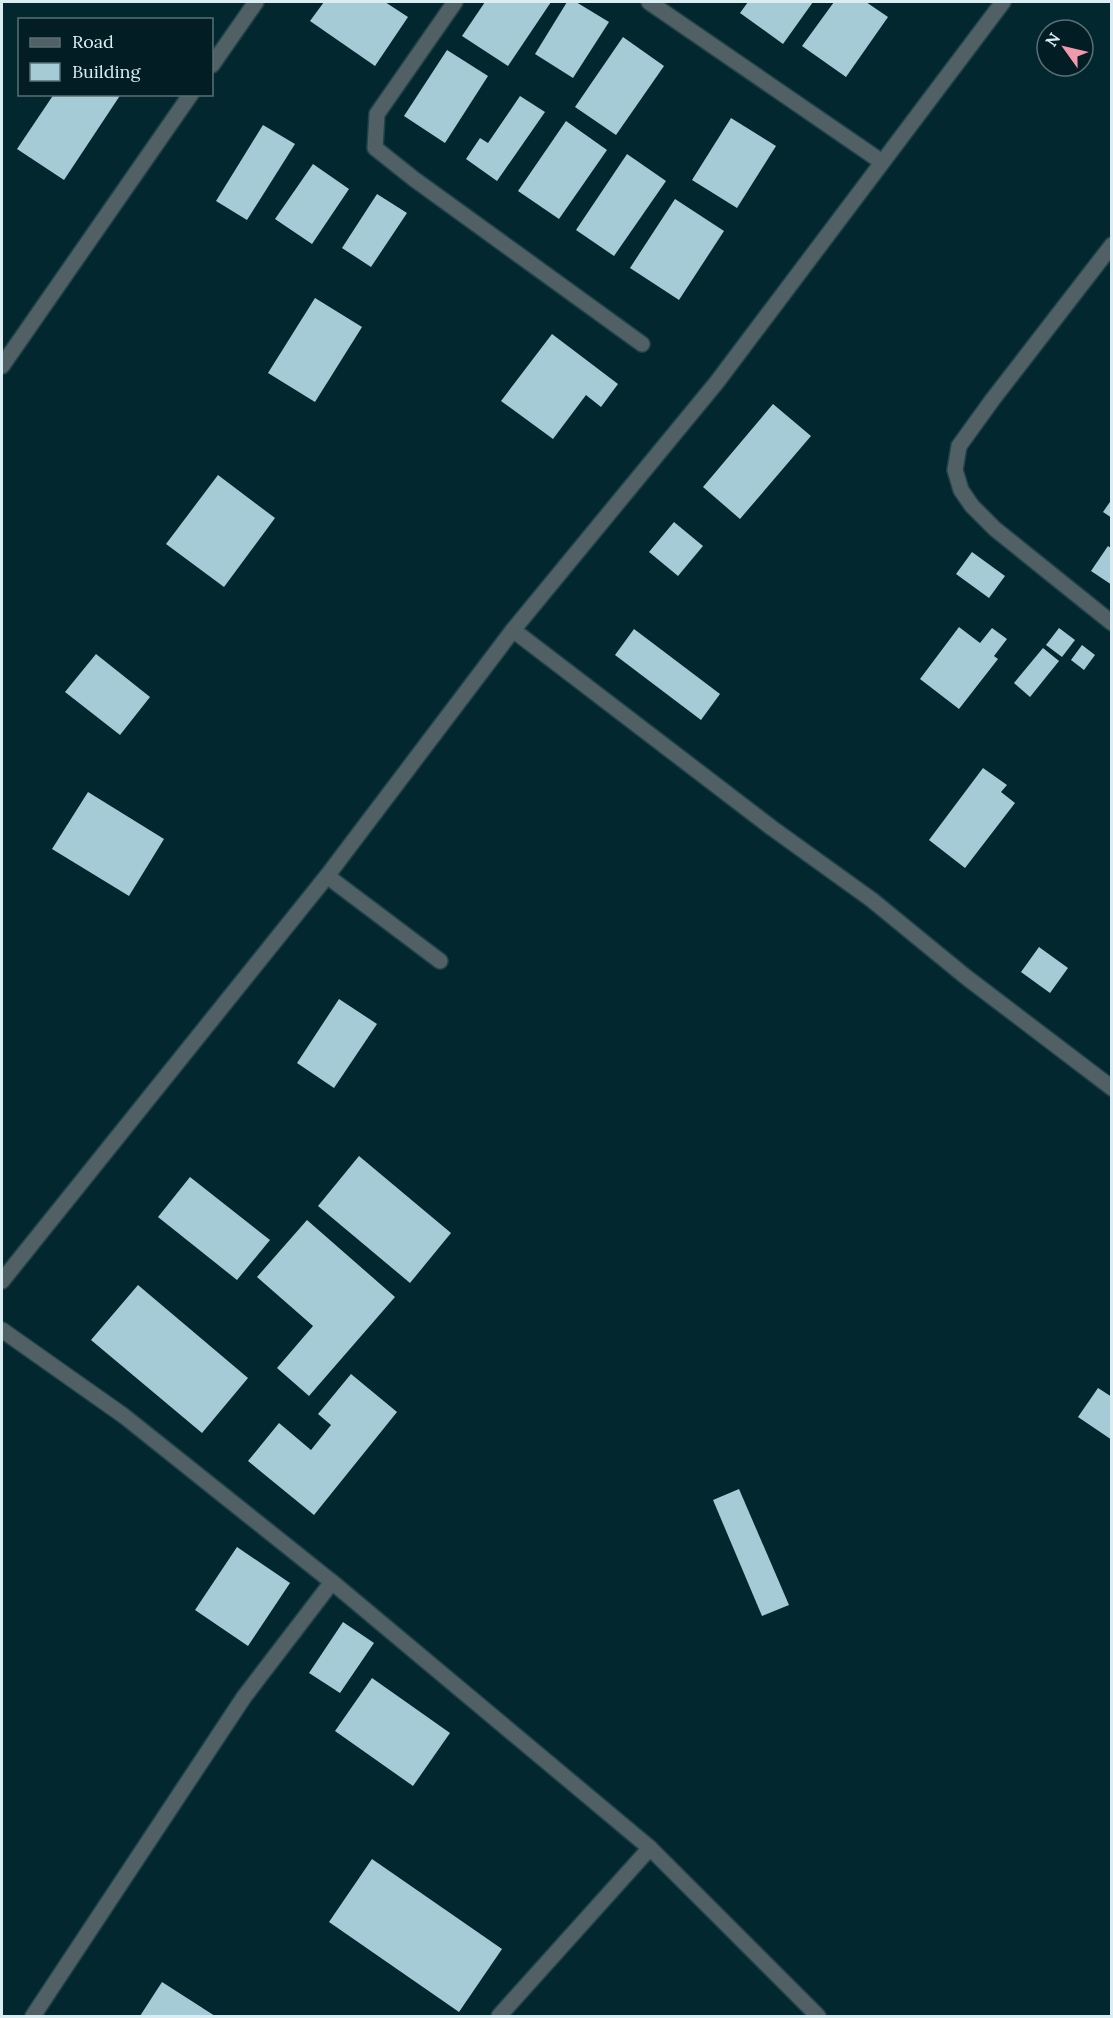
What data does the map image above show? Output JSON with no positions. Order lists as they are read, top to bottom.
{
  "legend": ["Road", "Building"],
  "north": "top left"
}
